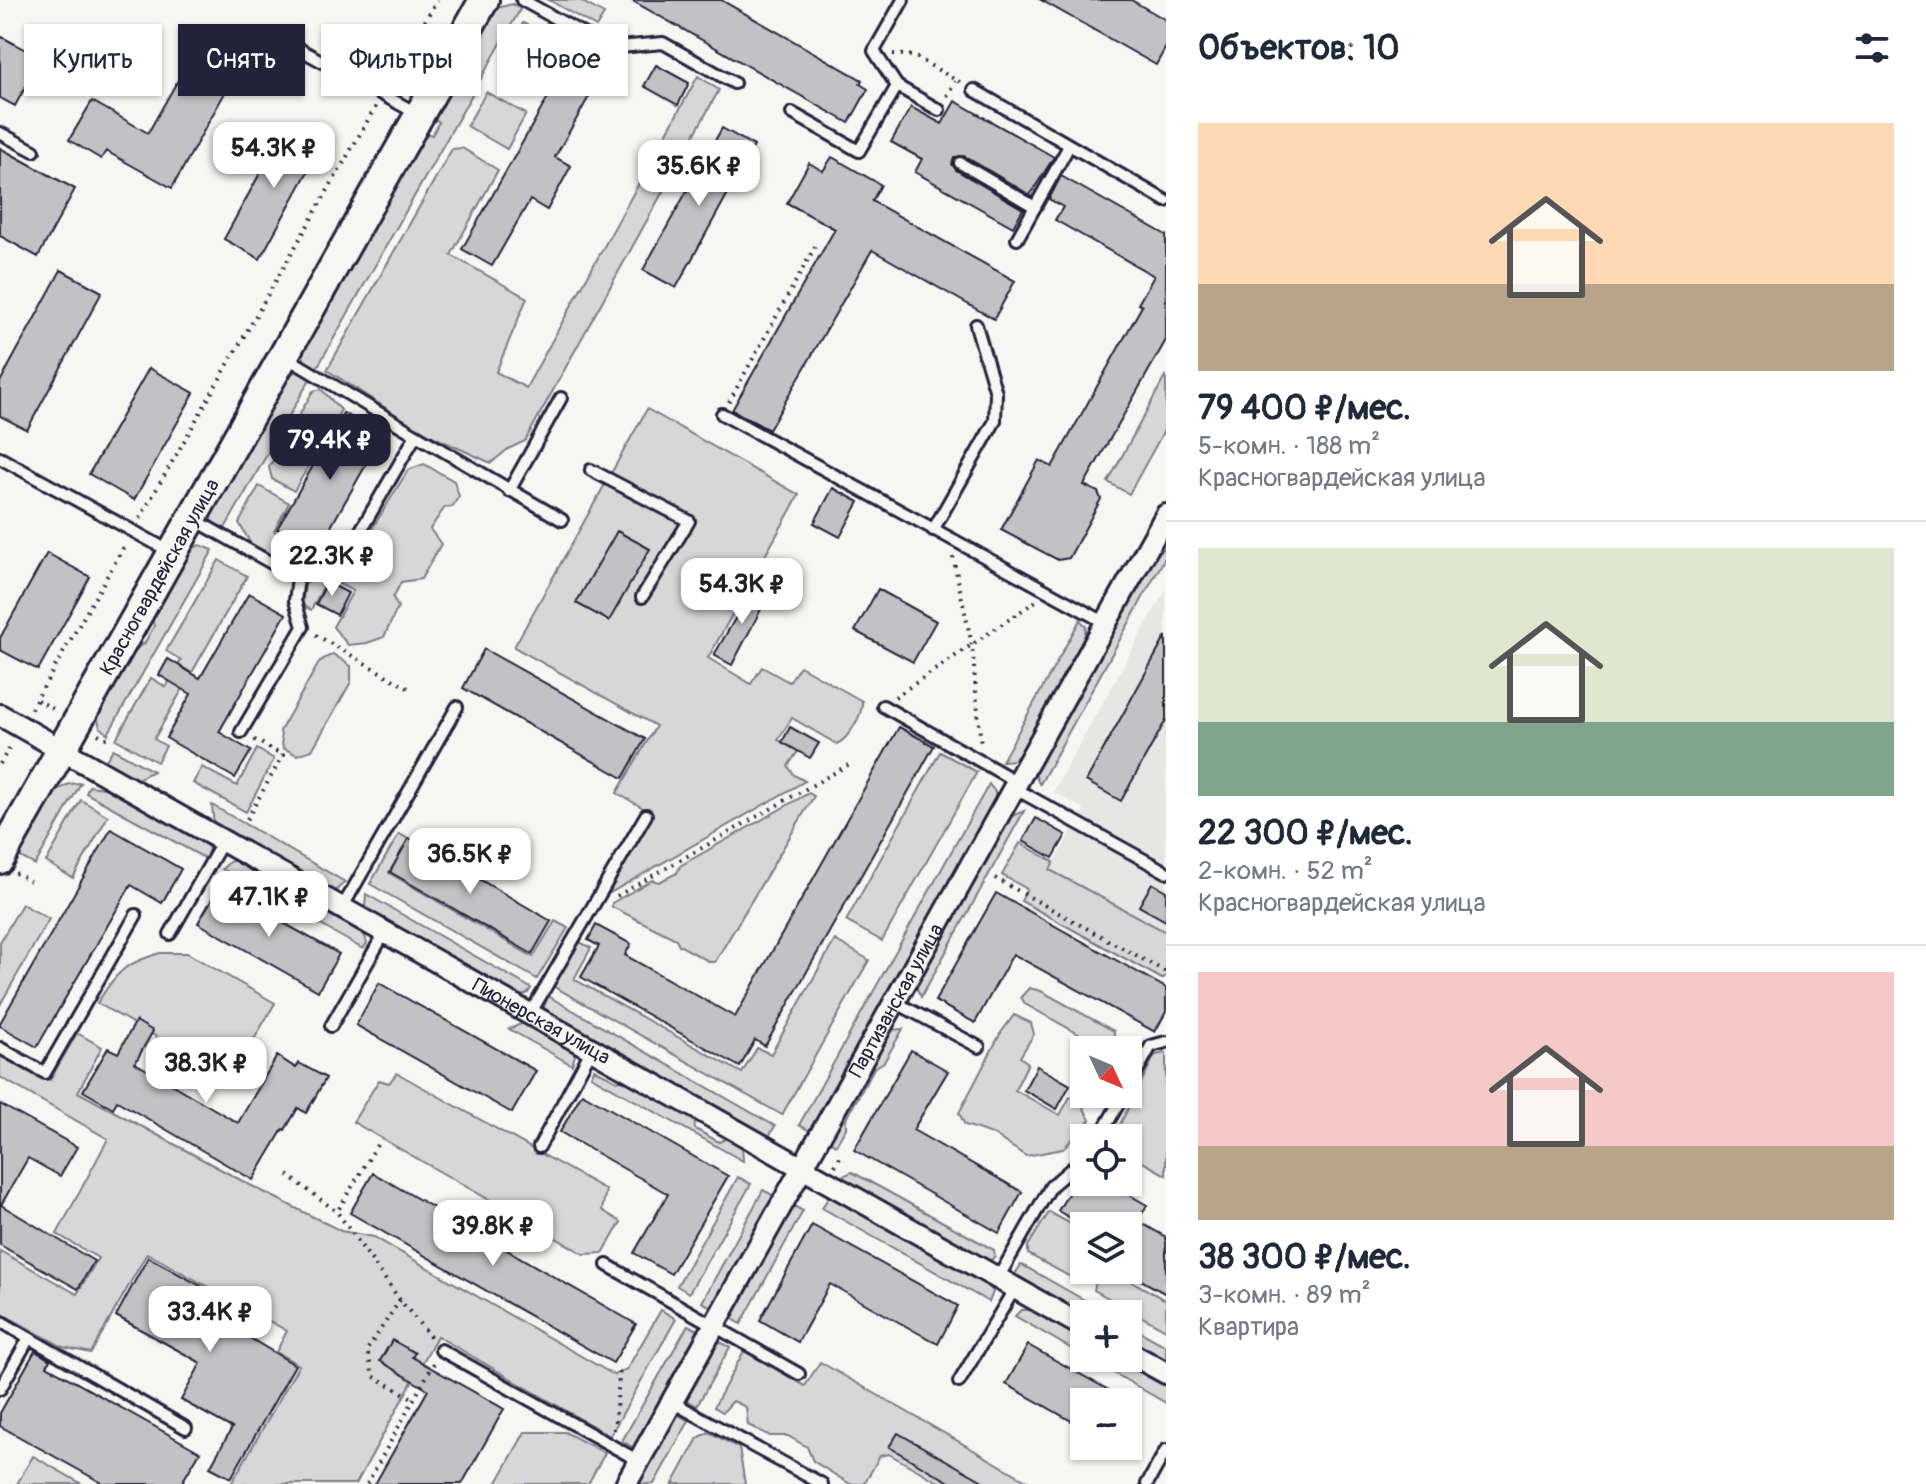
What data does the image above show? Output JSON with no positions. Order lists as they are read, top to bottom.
{
  "streets": {
    "street": ["Красногвардейская улица", "Партизанская улица", "Пионерская улица"]
  },
  "crossings": [
    ["Красногвардейская улица", "Пионерская улица"],
    ["Партизанская улица", "Пионерская улица"]
  ],
  "north": "bottom right",
  "page": {
    "heading": "Объектов: 10",
    "chip": [
      "Купить",
      "Снять",
      "Фильтры",
      "Новое"
    ],
    "list": [
      {
        "name": "79 400 ₽/мес.",
        "note": "5-комн. · 188 m² · Красногвардейская улица"
      },
      {
        "name": "22 300 ₽/мес.",
        "note": "2-комн. · 52 m² · Красногвардейская улица"
      },
      {
        "name": "38 300 ₽/мес.",
        "note": "3-комн. · 89 m² · Квартира"
      }
    ],
    "price": [
      "54.3K ₽",
      "35.6K ₽",
      "79.4K ₽",
      "22.3K ₽",
      "54.3K ₽",
      "36.5K ₽",
      "47.1K ₽",
      "38.3K ₽",
      "39.8K ₽",
      "33.4K ₽"
    ],
    "map_buttons": ["+", "−"]
  }
}
